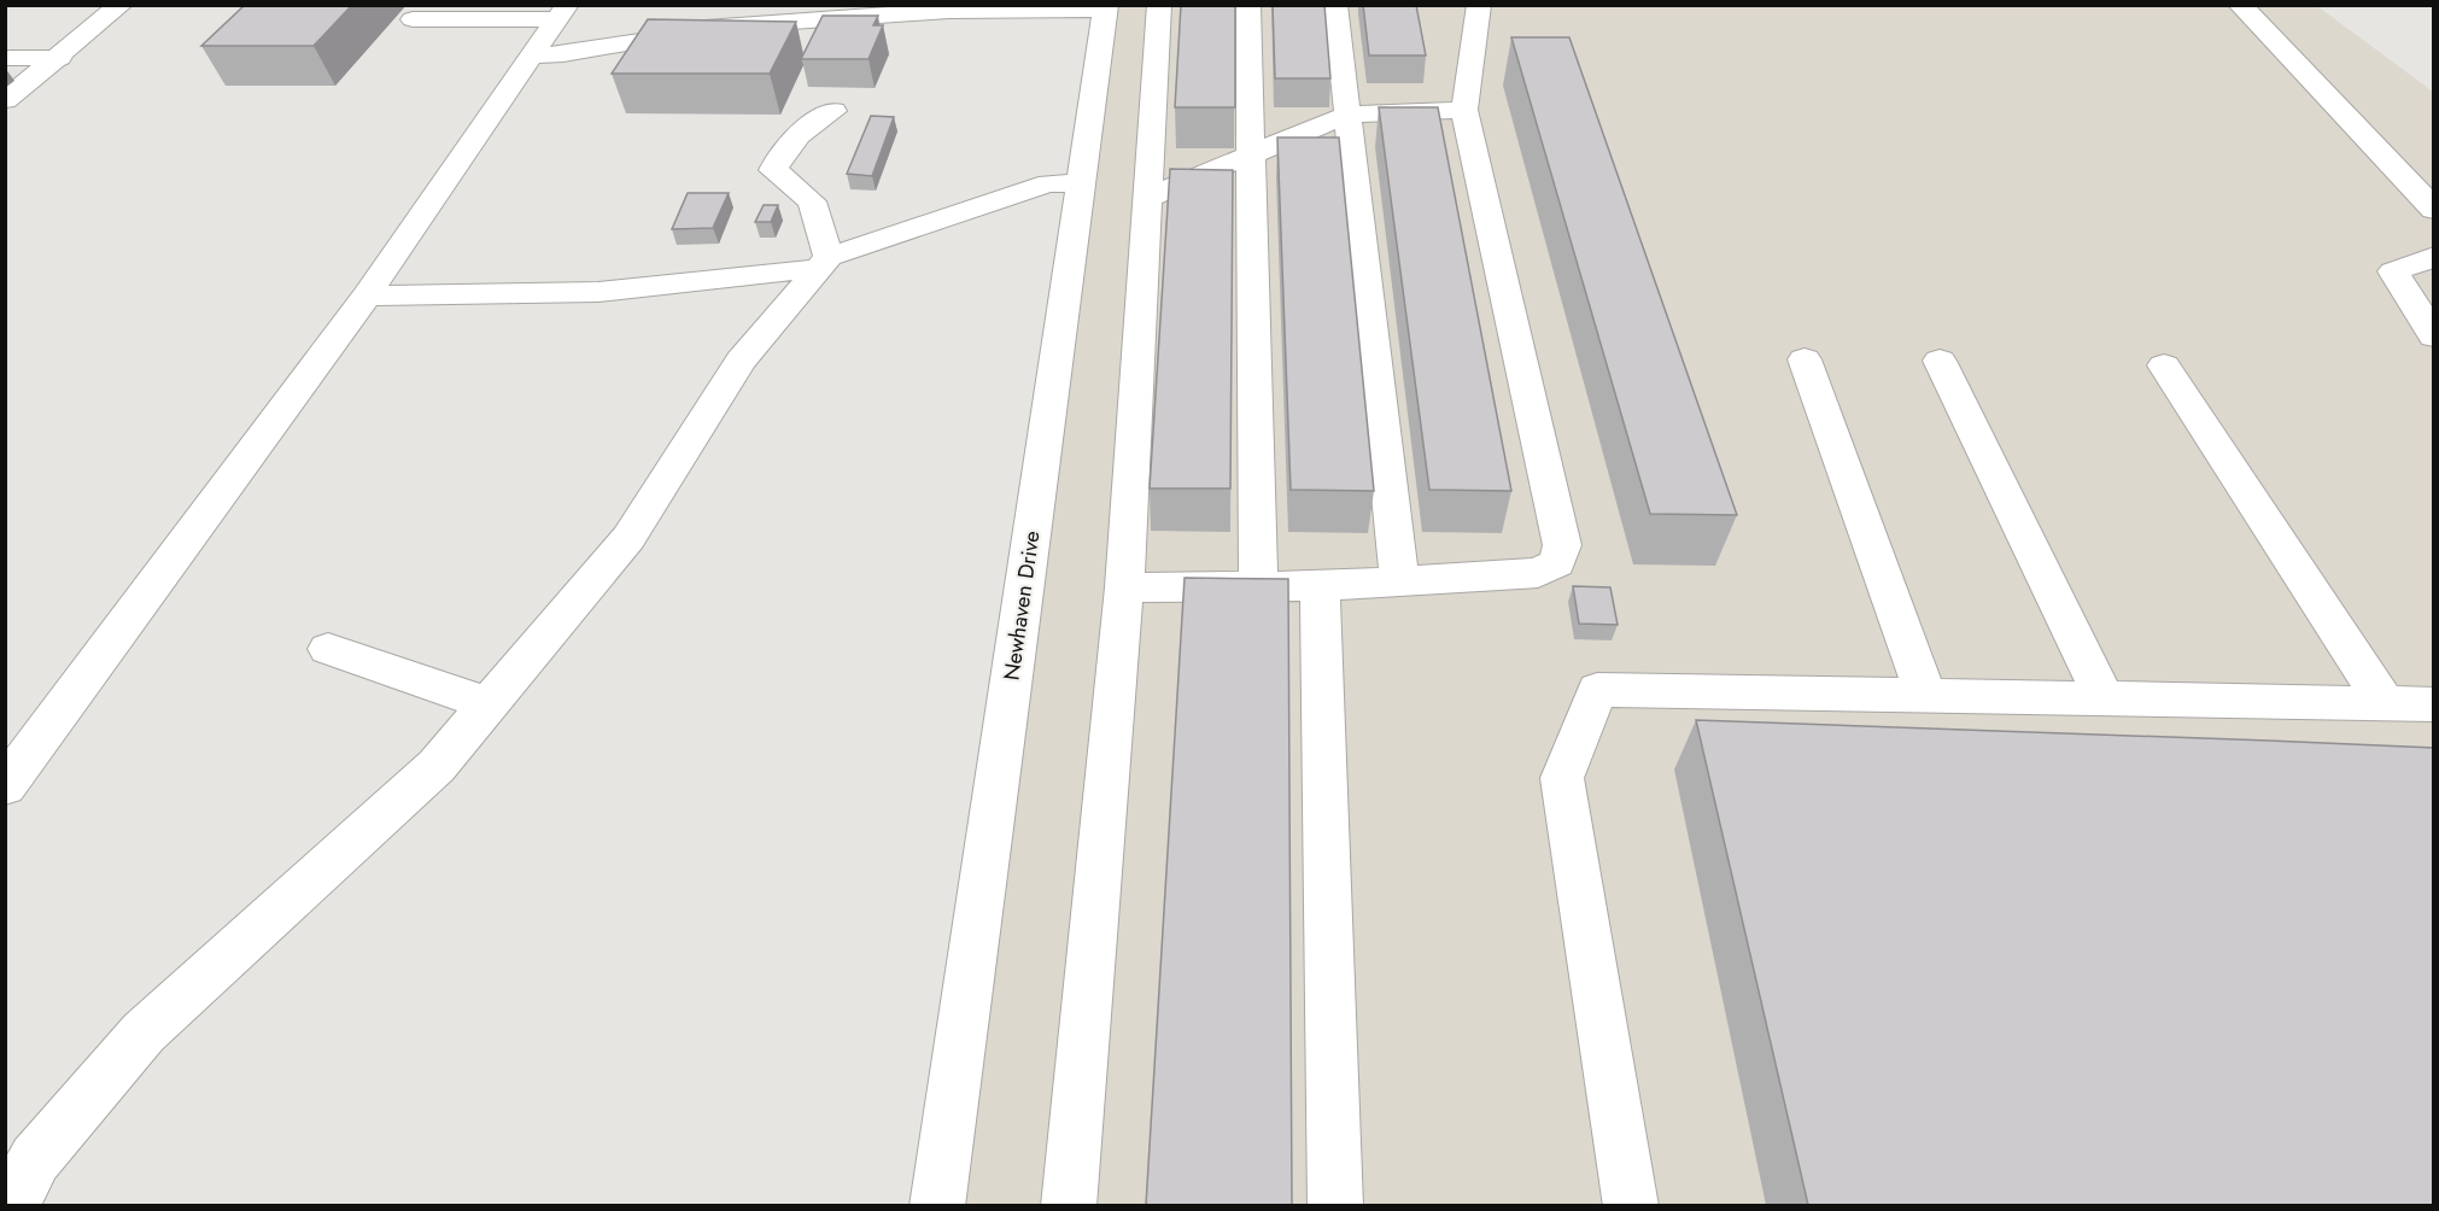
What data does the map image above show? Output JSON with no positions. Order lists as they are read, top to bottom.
{
  "streets": {
    "street": ["Newhaven Drive"]
  }
}
